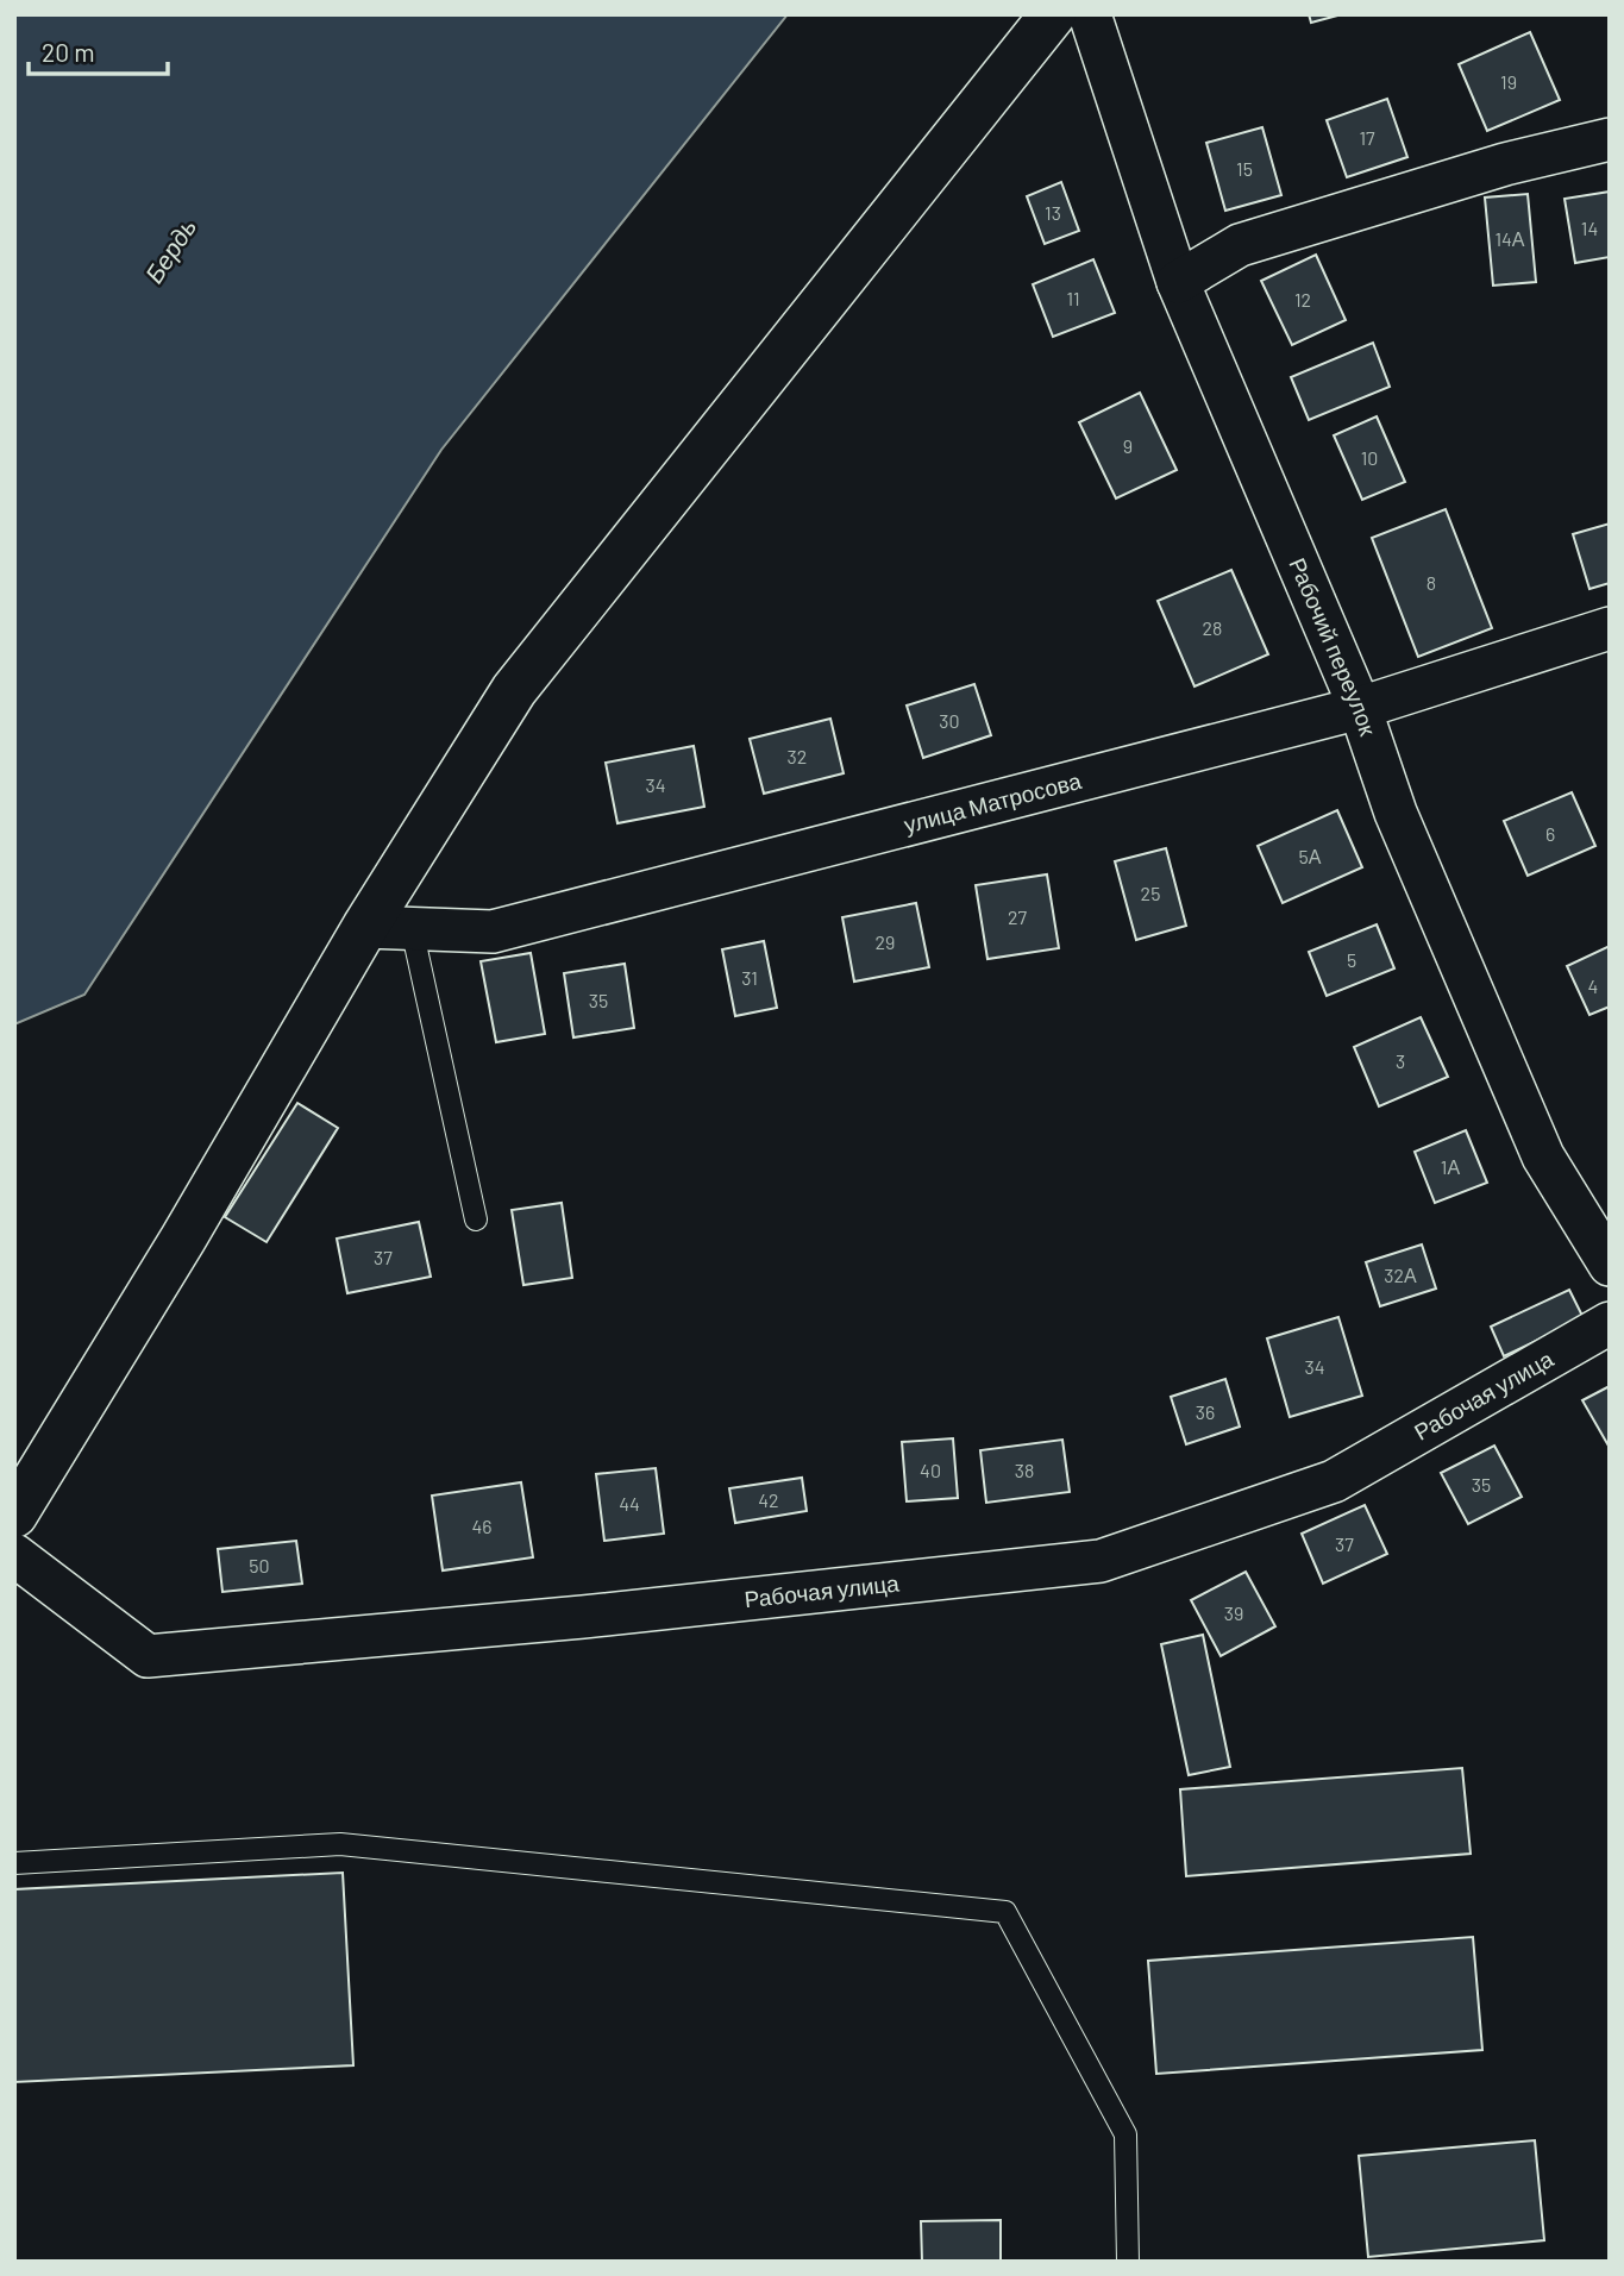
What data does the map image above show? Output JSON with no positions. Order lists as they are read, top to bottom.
{
  "streets": {
    "street": ["Рабочий переулок", "улица Матросова", "Рабочая улица"]
  },
  "crossings": [
    ["Рабочий переулок", "улица Матросова"]
  ],
  "water": ["Бердь"],
  "house_numbers": [
    "19",
    "17",
    "15",
    "13",
    "14",
    "14А",
    "11",
    "12",
    "9",
    "10",
    "8",
    "28",
    "30",
    "32",
    "34",
    "6",
    "5А",
    "25",
    "27",
    "29",
    "5",
    "31",
    "4",
    "35",
    "3",
    "1А",
    "37",
    "32А",
    "34",
    "36",
    "40",
    "38",
    "35",
    "42",
    "44",
    "46",
    "37",
    "50",
    "39"
  ],
  "scale_bar": "20 m"
}
